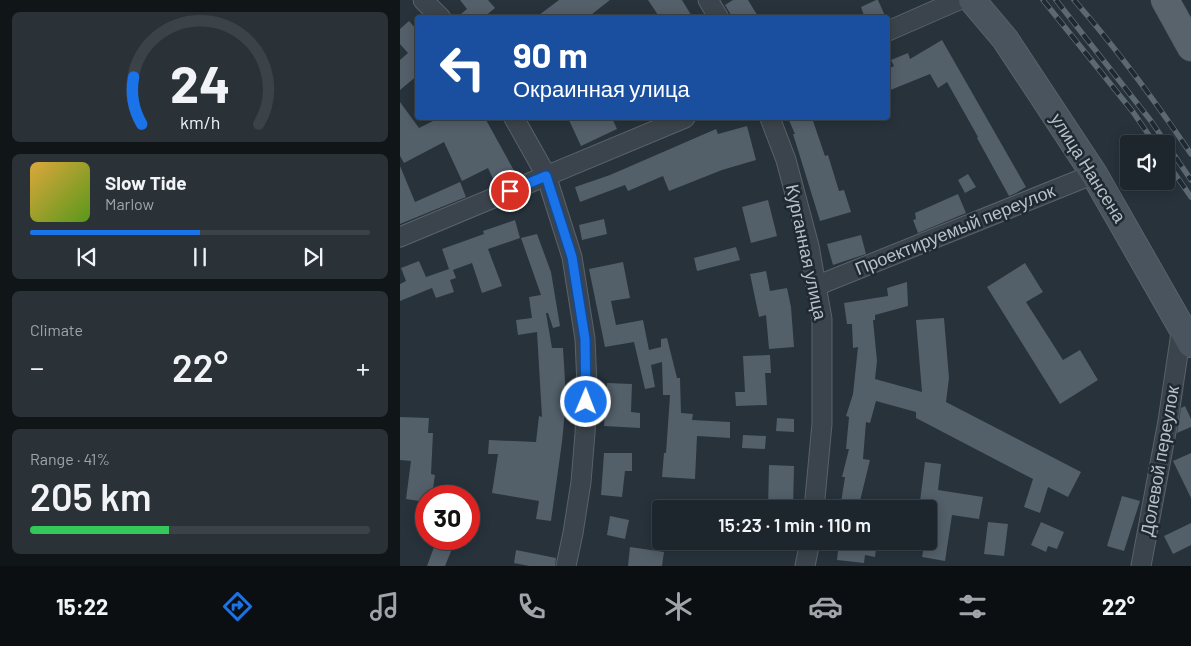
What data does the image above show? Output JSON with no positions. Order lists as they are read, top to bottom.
{
  "streets": {
    "main road": ["улица Нансена"],
    "street": ["Проектируемый переулок", "Курганная улица", "Долевой переулок"]
  },
  "crossings": [
    ["улица Нансена", "Проектируемый переулок"],
    ["улица Нансена", "Долевой переулок"],
    ["Проектируемый переулок", "Курганная улица"]
  ],
  "page": {
    "turn": ["90 m", "Окраинная улица"],
    "song": ["Slow Tide", "Marlow"],
    "tile": [
      "Climate",
      ["Range · 41%", "205 km"]
    ],
    "heat": ["−", "22°", "+"],
    "limit": "30",
    "trip": "15:23 · 1 min · 110 m",
    "tabs": ["15:22", "22°"],
    "gauge": ["24", "km/h"]
  }
}
